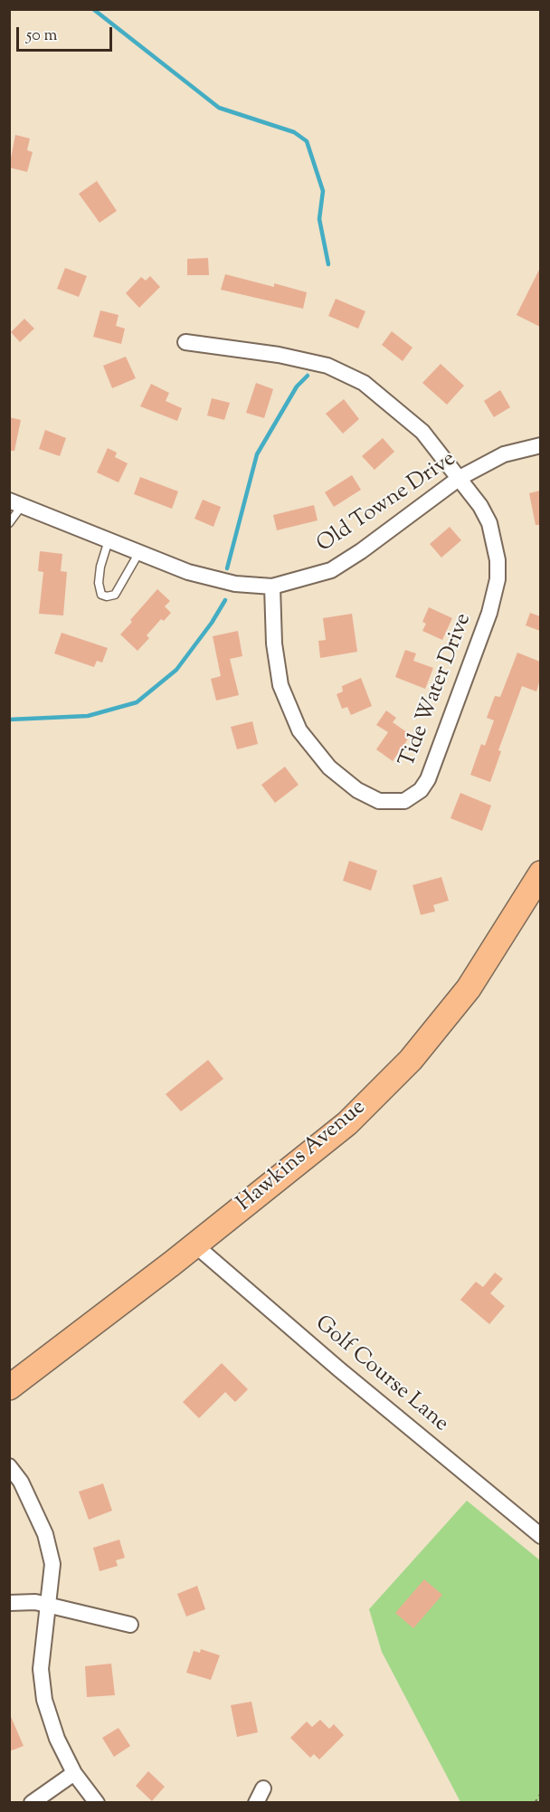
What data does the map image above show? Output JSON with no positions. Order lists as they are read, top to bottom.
{
  "streets": {
    "main road": ["Hawkins Avenue"],
    "street": ["Old Towne Drive", "Tide Water Drive", "Golf Course Lane"]
  },
  "crossings": [
    ["Old Towne Drive", "Tide Water Drive"],
    ["Hawkins Avenue", "Golf Course Lane"]
  ],
  "scale_bar": "50 m"
}
